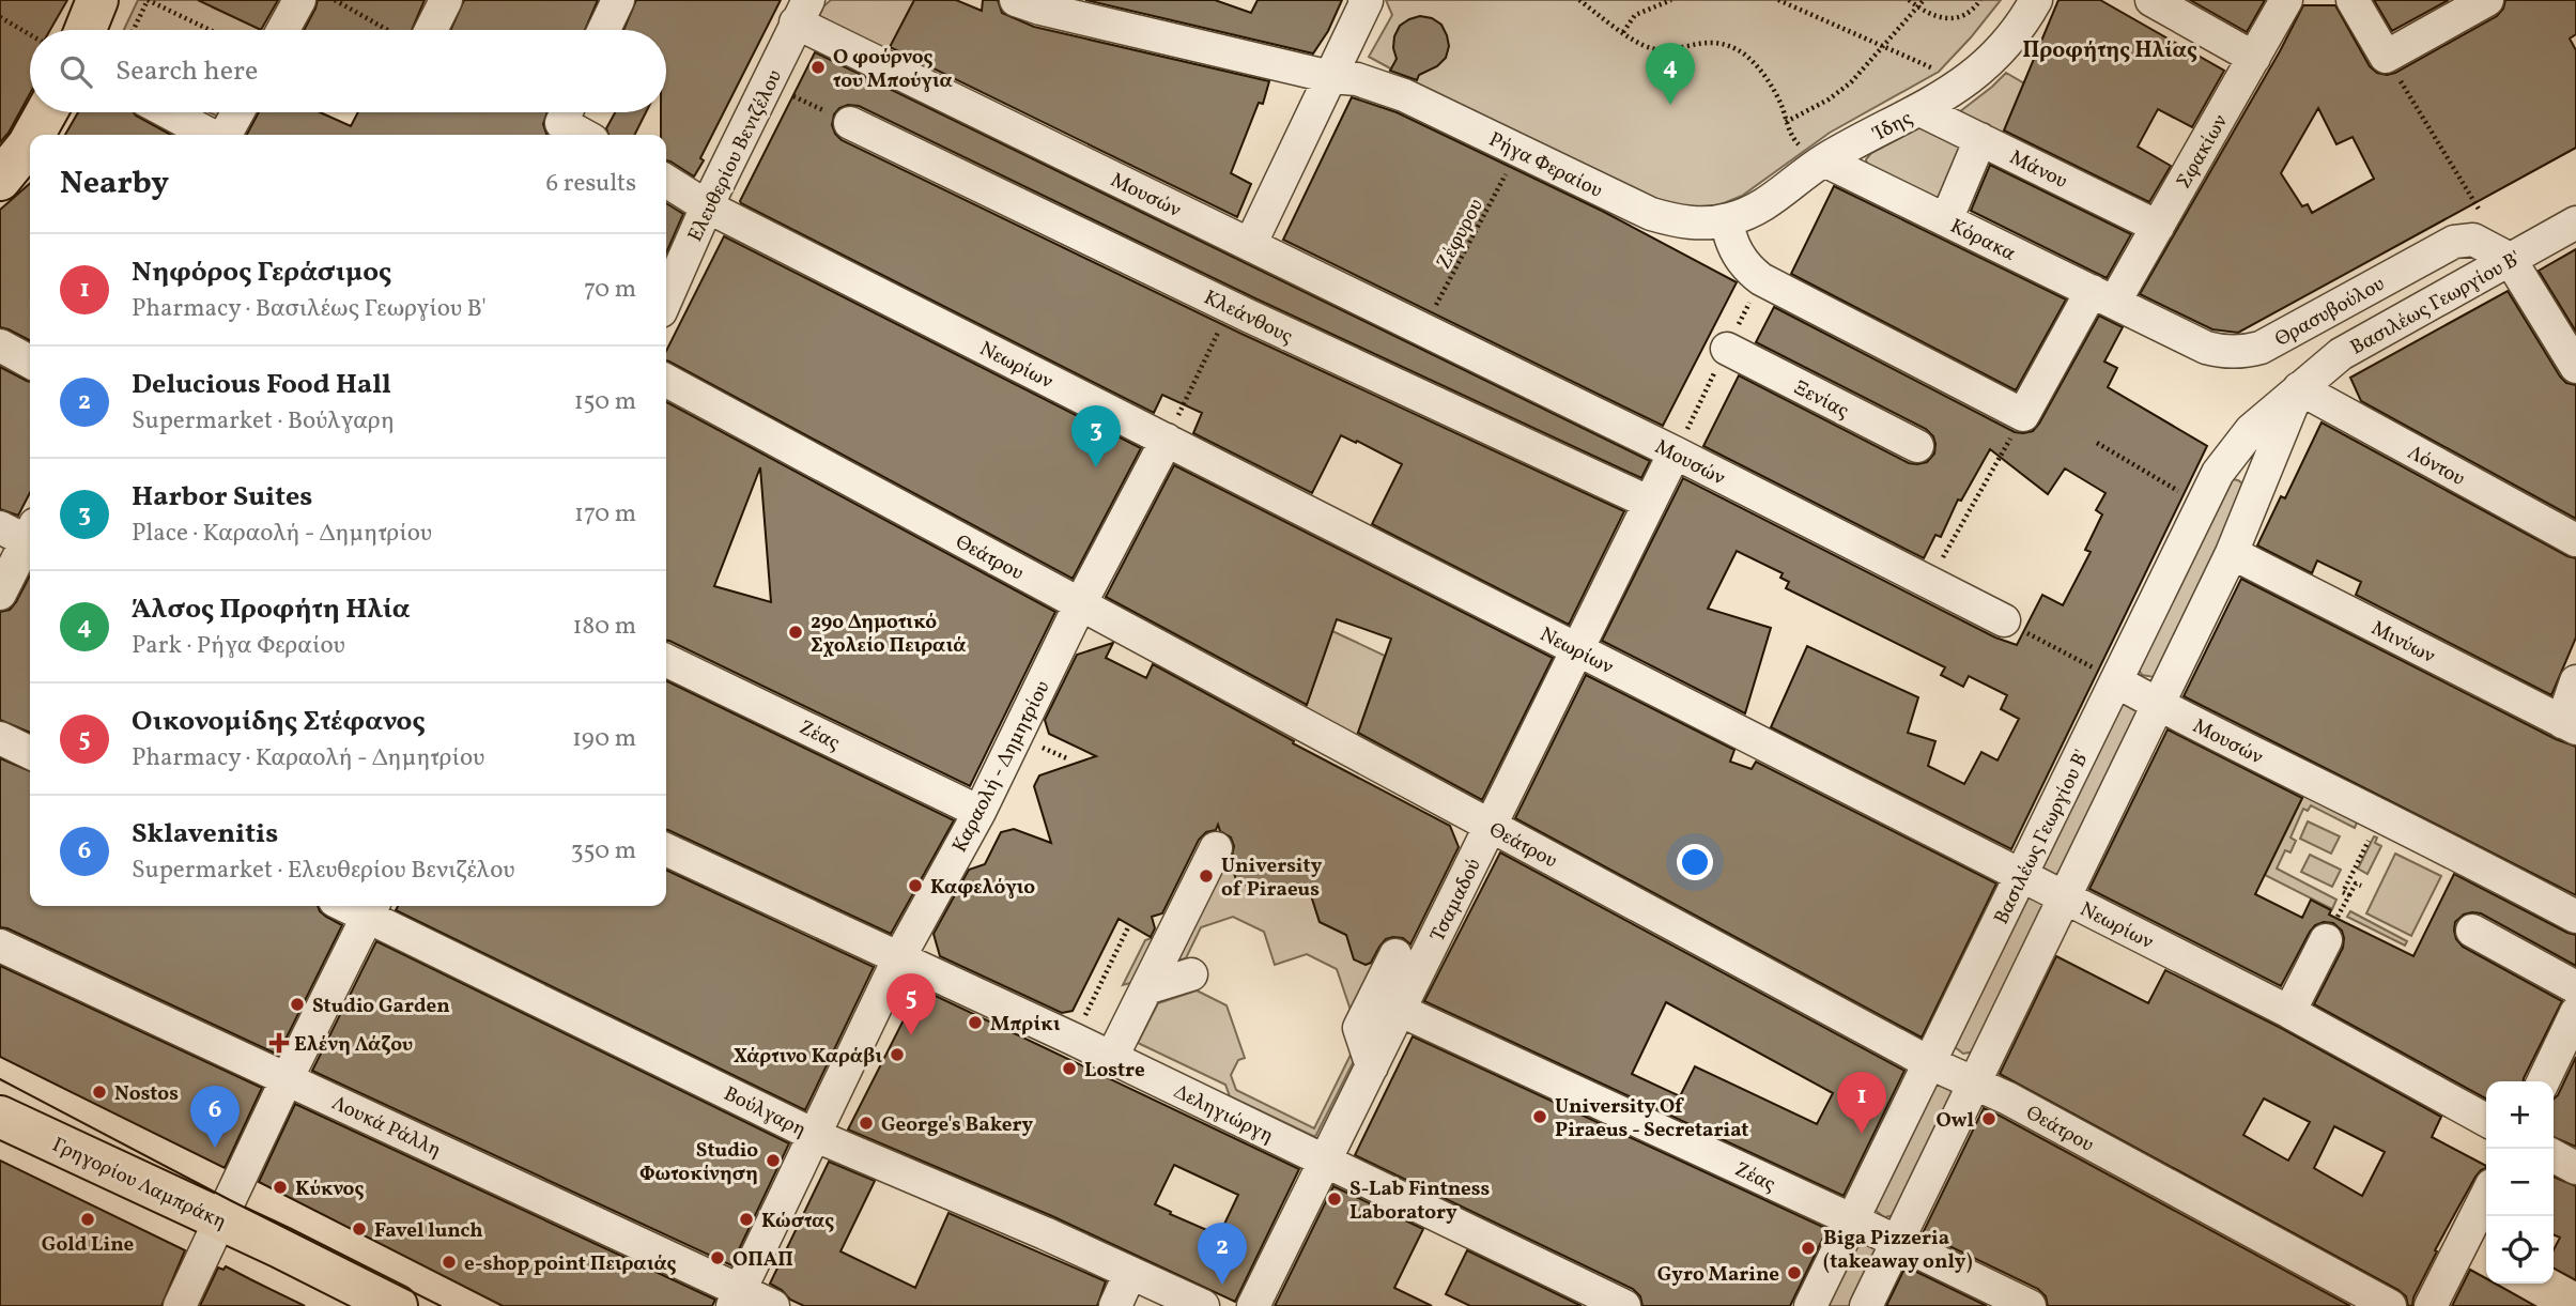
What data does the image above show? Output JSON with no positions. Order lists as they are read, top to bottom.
{
  "streets": {
    "main road": ["Γρηγορίου Λαμπράκη"],
    "street": [
      "Ίδης",
      "Σφακίων",
      "Ελευθερίου Βενιζέλου",
      "Ρήγα Φεραίου",
      "Μάνου",
      "Μουσών",
      "Κόρακα",
      "Βασιλέως Γεωργίου Β'",
      "Θρασυβούλου",
      "Κλεάνθους",
      "Νεωρίων",
      "Ξενίας",
      "Λόντου",
      "Θεάτρου",
      "Μινύων",
      "Ζέας",
      "Καραολή - Δημητρίου",
      "Τσαμαδού",
      "Βούλγαρη",
      "Δεληγιώργη",
      "Λουκά Ράλλη"
    ],
    "path": ["Ζέφυρου"]
  },
  "crossings": [
    ["Ίδης", "Ρήγα Φεραίου"],
    ["Ίδης", "Μάνου"],
    ["Ίδης", "Κόρακα"],
    ["Σφακίων", "Μάνου"],
    ["Σφακίων", "Κόρακα"],
    ["Ελευθερίου Βενιζέλου", "Μουσών"],
    ["Ελευθερίου Βενιζέλου", "Νεωρίων"],
    ["Ρήγα Φεραίου", "Ζέφυρου"],
    ["Μουσών", "Ζέφυρου"],
    ["Μουσών", "Βασιλέως Γεωργίου Β'"],
    ["Μουσών", "Τσαμαδού"],
    ["Κόρακα", "Θρασυβούλου"],
    ["Βασιλέως Γεωργίου Β'", "Θρασυβούλου"],
    ["Βασιλέως Γεωργίου Β'", "Νεωρίων"],
    ["Βασιλέως Γεωργίου Β'", "Λόντου"],
    ["Βασιλέως Γεωργίου Β'", "Θεάτρου"],
    ["Βασιλέως Γεωργίου Β'", "Μινύων"],
    ["Βασιλέως Γεωργίου Β'", "Ζέας"],
    ["Κλεάνθους", "Τσαμαδού"],
    ["Νεωρίων", "Καραολή - Δημητρίου"],
    ["Νεωρίων", "Τσαμαδού"],
    ["Θεάτρου", "Καραολή - Δημητρίου"],
    ["Θεάτρου", "Τσαμαδού"],
    ["Ζέας", "Καραολή - Δημητρίου"],
    ["Ζέας", "Τσαμαδού"],
    ["Καραολή - Δημητρίου", "Βούλγαρη"],
    ["Καραολή - Δημητρίου", "Δεληγιώργη"],
    ["Καραολή - Δημητρίου", "Λουκά Ράλλη"],
    ["Τσαμαδού", "Δεληγιώργη"]
  ],
  "districts": ["Προφήτης Ηλίας"],
  "places": {
    "other": [
      "Ο φούρνος του Μπούγια",
      "29ο Δημοτικό Σχολείο Πειραιά",
      "University of Piraeus",
      "Καφελόγιο",
      "Studio Garden",
      "Μπρίκι",
      "Χάρτινο Καράβι",
      "Lostre",
      "Nostos",
      "University Of Piraeus - Secretariat",
      "Owl",
      "George's Bakery",
      "Studio Φωτοκίνηση",
      "Κύκνος",
      "S-Lab Fintness Laboratory",
      "Gold Line",
      "Κώστας",
      "Favel lunch",
      "Biga Pizzeria (takeaway only)",
      "ΟΠΑΠ",
      "e-shop point Πειραιάς",
      "Gyro Marine"
    ],
    "health": ["Ελένη Λάζου"]
  },
  "page": {
    "search": "Search here",
    "pins": [
      "4",
      "3",
      "5",
      "1",
      "6",
      "2"
    ],
    "heading": ["Nearby", "6 results"],
    "list": [
      {
        "mark": "1",
        "name": "Νηφόρος Γεράσιμος",
        "note": "Pharmacy · Βασιλέως Γεωργίου Β'",
        "value": "70 m"
      },
      {
        "mark": "2",
        "name": "Delucious Food Hall",
        "note": "Supermarket · Βούλγαρη",
        "value": "150 m"
      },
      {
        "mark": "3",
        "name": "Harbor Suites",
        "note": "Place · Καραολή - Δημητρίου",
        "value": "170 m"
      },
      {
        "mark": "4",
        "name": "Άλσος Προφήτη Ηλία",
        "note": "Park · Ρήγα Φεραίου",
        "value": "180 m"
      },
      {
        "mark": "5",
        "name": "Οικονομίδης Στέφανος",
        "note": "Pharmacy · Καραολή - Δημητρίου",
        "value": "190 m"
      },
      {
        "mark": "6",
        "name": "Sklavenitis",
        "note": "Supermarket · Ελευθερίου Βενιζέλου",
        "value": "350 m"
      }
    ],
    "map_buttons": ["+", "−"]
  }
}
